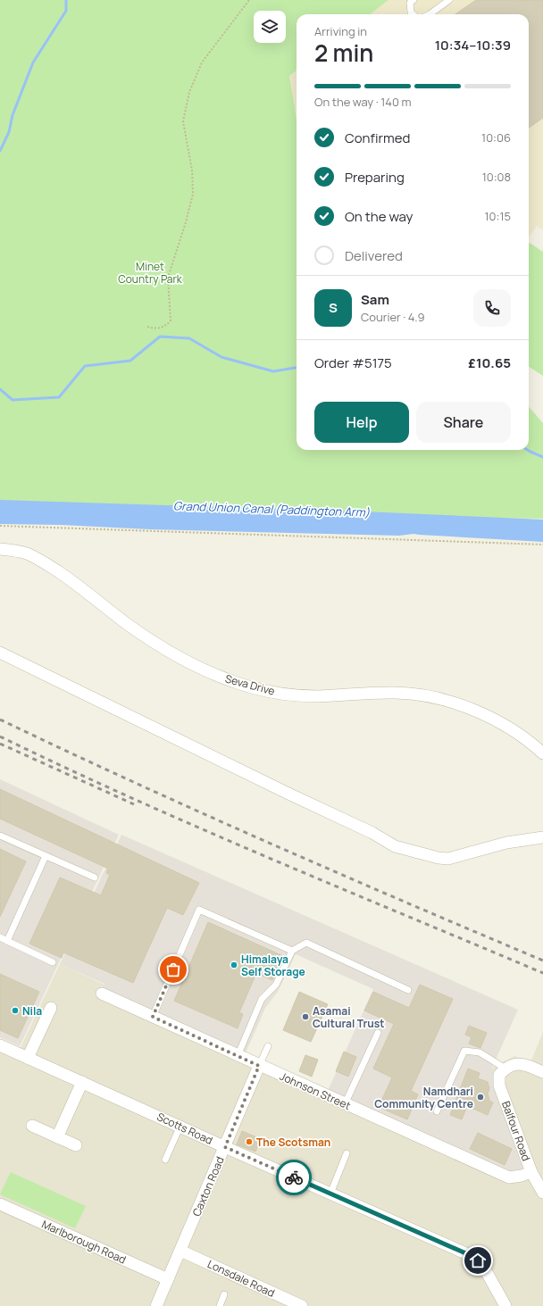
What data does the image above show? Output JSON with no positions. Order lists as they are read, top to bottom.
{
  "streets": {
    "street": [
      "Seva Drive",
      "Johnson Street",
      "Scotts Road",
      "Balfour Road",
      "Caxton Road",
      "Marlborough Road",
      "Lonsdale Road"
    ]
  },
  "crossings": [
    ["Johnson Street", "Balfour Road"],
    ["Johnson Street", "Caxton Road"],
    ["Scotts Road", "Caxton Road"],
    ["Caxton Road", "Marlborough Road"],
    ["Caxton Road", "Lonsdale Road"]
  ],
  "water": ["Grand Union Canal (Paddington Arm)"],
  "parks": ["Minet Country Park"],
  "places": [
    "Himalaya Self Storage",
    "Nila",
    "Asamai Cultural Trust",
    "Namdhari Community Centre",
    "The Scotsman"
  ],
  "page": {
    "heading": ["2 min", "Arriving in", "10:34–10:39"],
    "panel": [
      "Sam",
      "Courier · 4.9",
      "Order #5175",
      "£10.65"
    ],
    "bar": "On the way · 140 m",
    "list": [
      ["Confirmed", "10:06"],
      ["Preparing", "10:08"],
      ["On the way", "10:15"],
      "Delivered"
    ],
    "round": "S",
    "buttons": ["Help", "Share"]
  }
}
